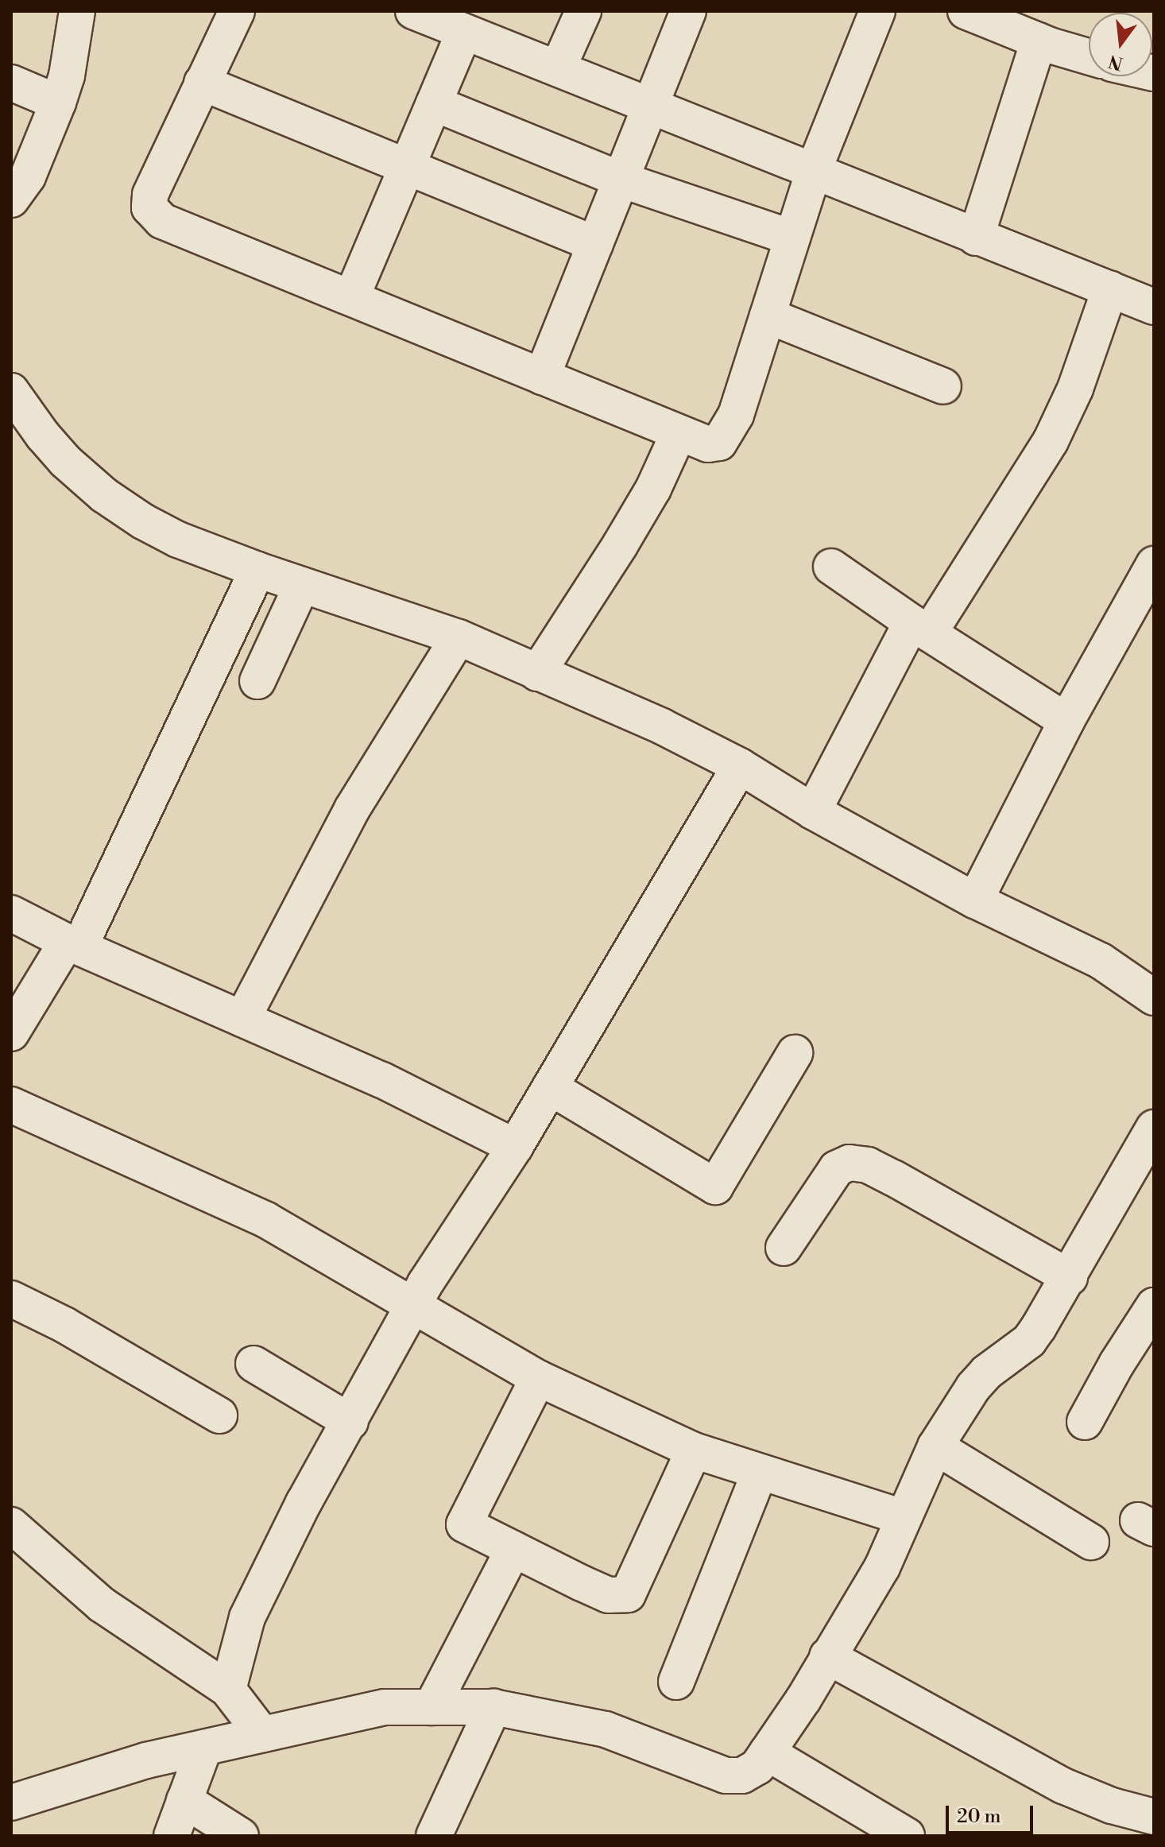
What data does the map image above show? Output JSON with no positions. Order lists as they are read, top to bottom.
{
  "scale_bar": "20 m",
  "north": "bottom"
}
